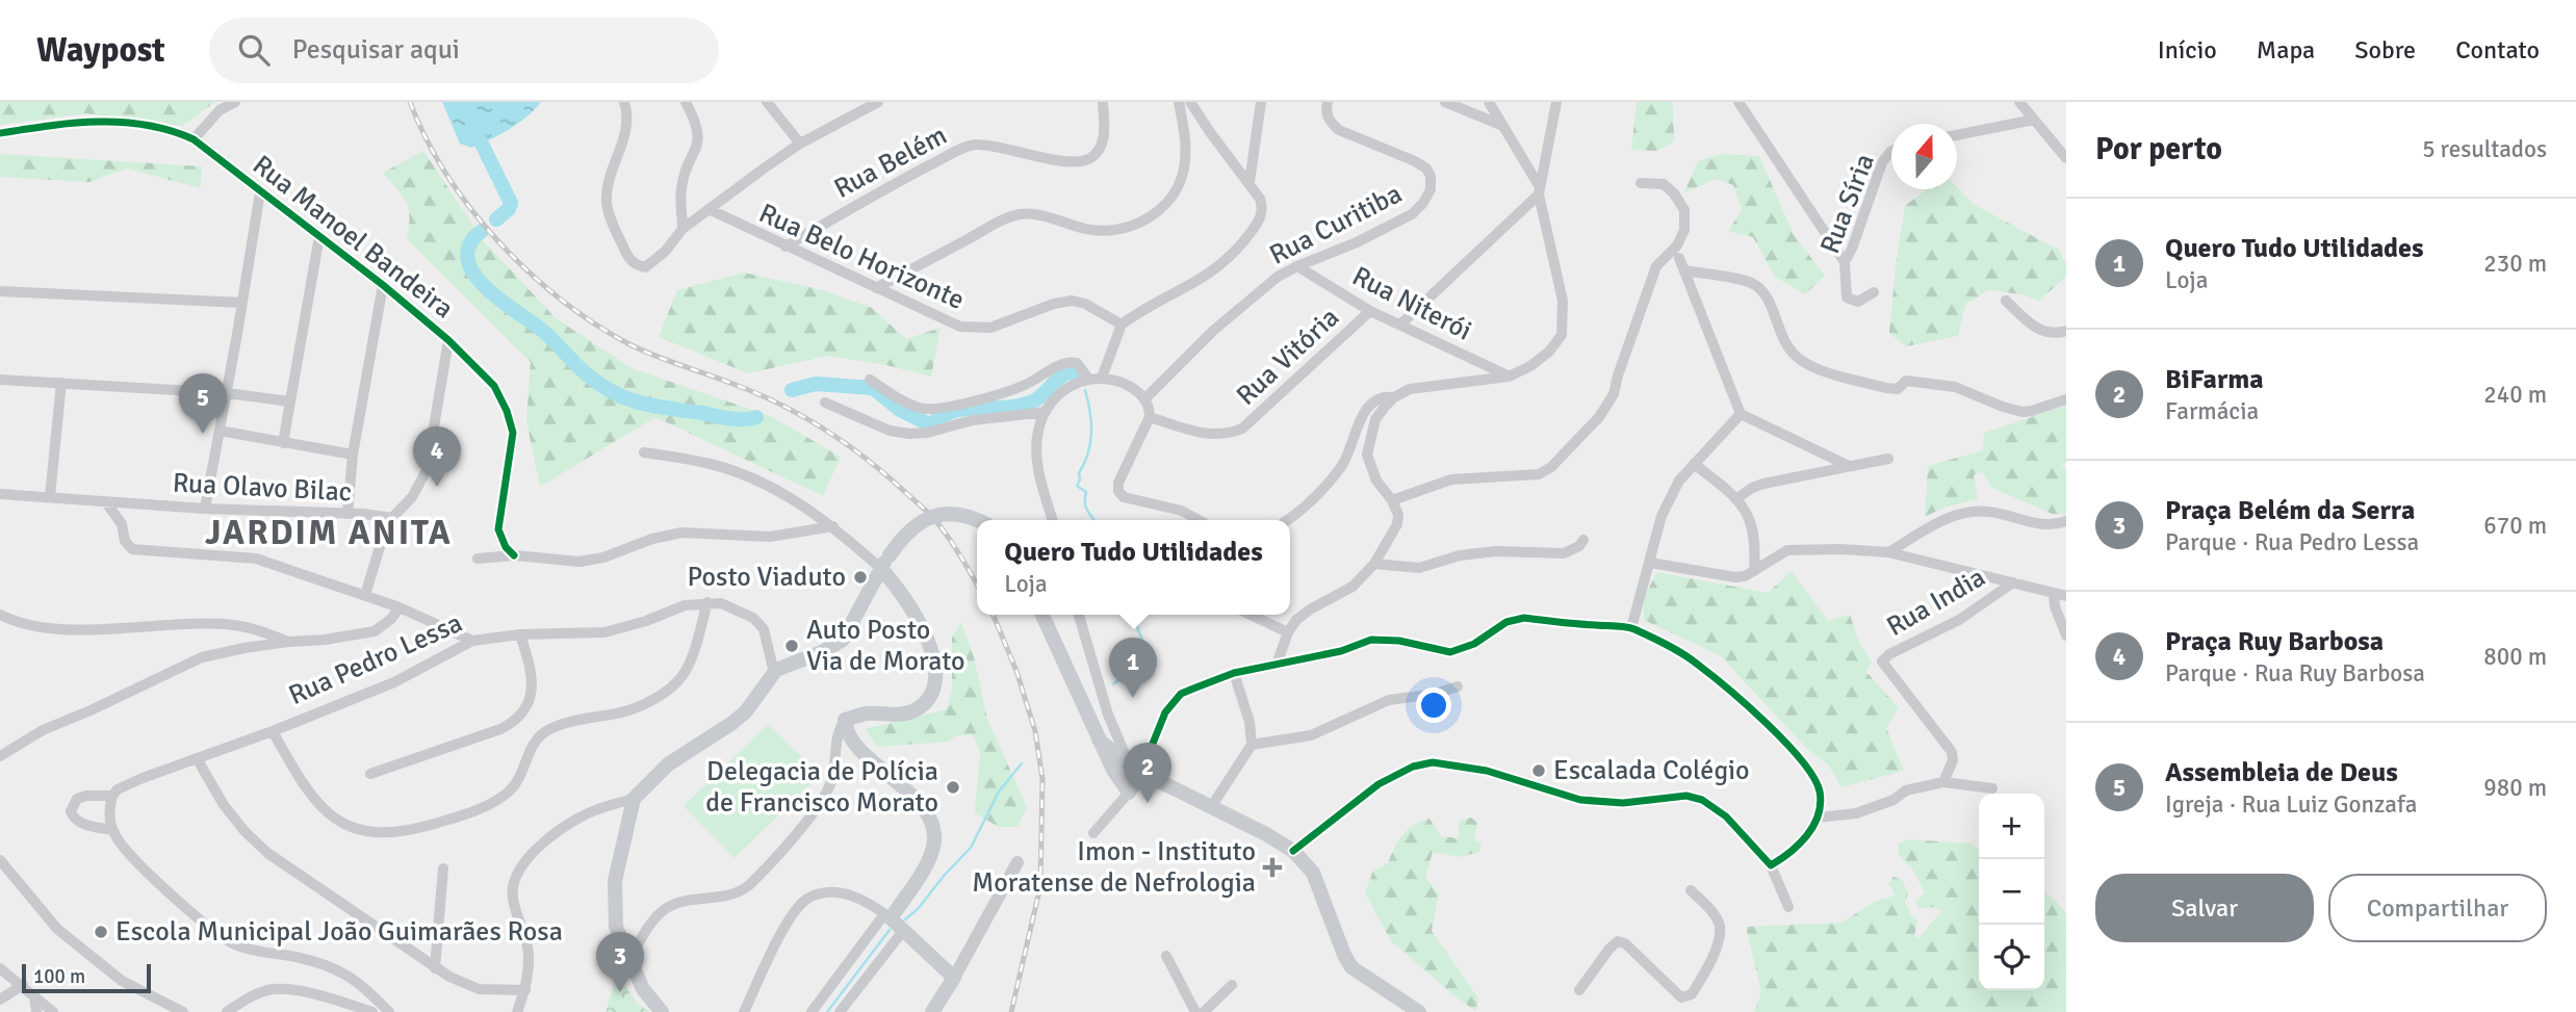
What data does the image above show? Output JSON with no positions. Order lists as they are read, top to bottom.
{
  "streets": {
    "street": [
      "Rua Belém",
      "Rua Síria",
      "Rua Curitiba",
      "Rua Manoel Bandeira",
      "Rua Belo Horizonte",
      "Rua Niterói",
      "Rua Vitória",
      "Rua Olavo Bilac",
      "Rua India",
      "Rua Pedro Lessa"
    ]
  },
  "crossings": [
    ["Rua Belém", "Rua Belo Horizonte"],
    ["Rua Curitiba", "Rua Niterói"],
    ["Rua Niterói", "Rua Vitória"]
  ],
  "districts": ["JARDIM ANITA"],
  "places": {
    "other": [
      "Posto Viaduto",
      "Auto Posto Via de Morato",
      "Escalada Colégio",
      "Delegacia de Polícia de Francisco Morato",
      "Escola Municipal João Guimarães Rosa"
    ],
    "health": ["Imon - Instituto Moratense de Nefrologia"]
  },
  "scale_bar": "100 m",
  "north": "top",
  "page": {
    "header": "Waypost",
    "search": "Pesquisar aqui",
    "nav": [
      "Início",
      "Mapa",
      "Sobre",
      "Contato"
    ],
    "heading": ["Por perto", "5 resultados"],
    "list": [
      {
        "mark": "1",
        "name": "Quero Tudo Utilidades",
        "note": "Loja",
        "value": "230 m"
      },
      {
        "mark": "2",
        "name": "BiFarma",
        "note": "Farmácia",
        "value": "240 m"
      },
      {
        "mark": "3",
        "name": "Praça Belém da Serra",
        "note": "Parque · Rua Pedro Lessa",
        "value": "670 m"
      },
      {
        "mark": "4",
        "name": "Praça Ruy Barbosa",
        "note": "Parque · Rua Ruy Barbosa",
        "value": "800 m"
      },
      {
        "mark": "5",
        "name": "Assembleia de Deus",
        "note": "Igreja · Rua Luiz Gonzafa",
        "value": "980 m"
      }
    ],
    "pins": [
      "5",
      "4",
      "1",
      "2",
      "3"
    ],
    "popup": ["Quero Tudo Utilidades", "Loja"],
    "map_buttons": ["+", "−"],
    "buttons": ["Salvar", "Compartilhar"],
    "scale": "100 m"
  }
}
